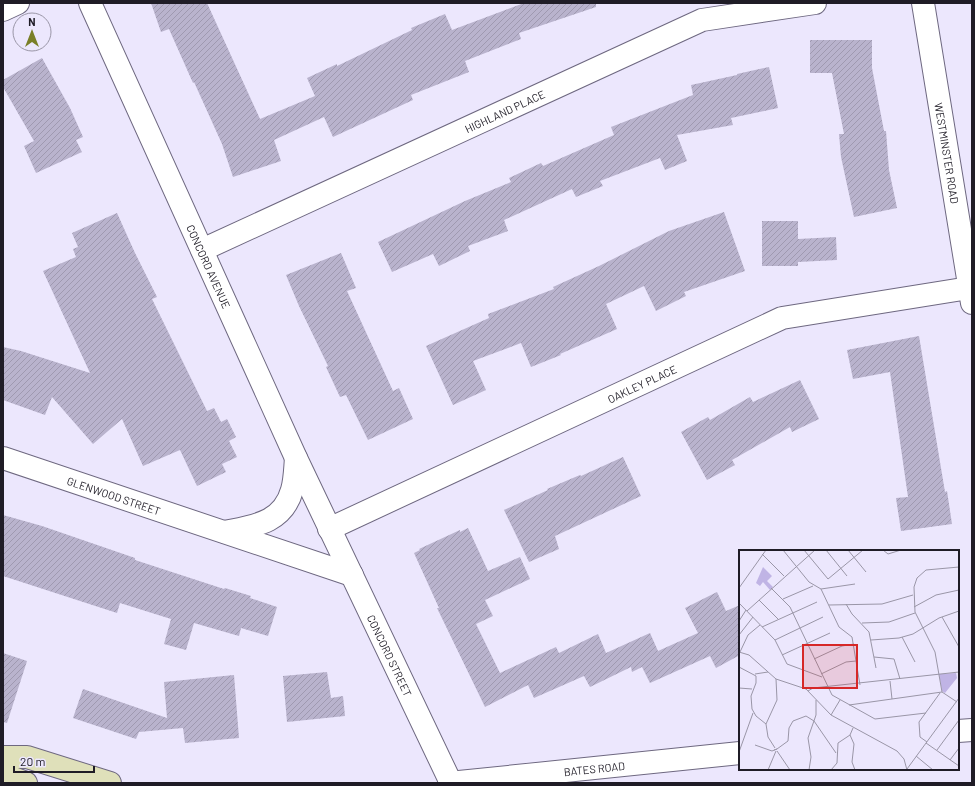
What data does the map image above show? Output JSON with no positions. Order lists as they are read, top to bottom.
{
  "streets": {
    "street": [
      "HIGHLAND PLACE",
      "WESTMINSTER ROAD",
      "CONCORD AVENUE",
      "OAKLEY PLACE",
      "GLENWOOD STREET",
      "CONCORD STREET",
      "BATES ROAD"
    ]
  },
  "crossings": [
    ["HIGHLAND PLACE", "CONCORD AVENUE"],
    ["WESTMINSTER ROAD", "OAKLEY PLACE"],
    ["CONCORD AVENUE", "OAKLEY PLACE"],
    ["CONCORD AVENUE", "CONCORD STREET"],
    ["OAKLEY PLACE", "CONCORD STREET"],
    ["GLENWOOD STREET", "CONCORD STREET"],
    ["CONCORD STREET", "BATES ROAD"]
  ],
  "scale_bar": "20 m",
  "north": "top"
}
